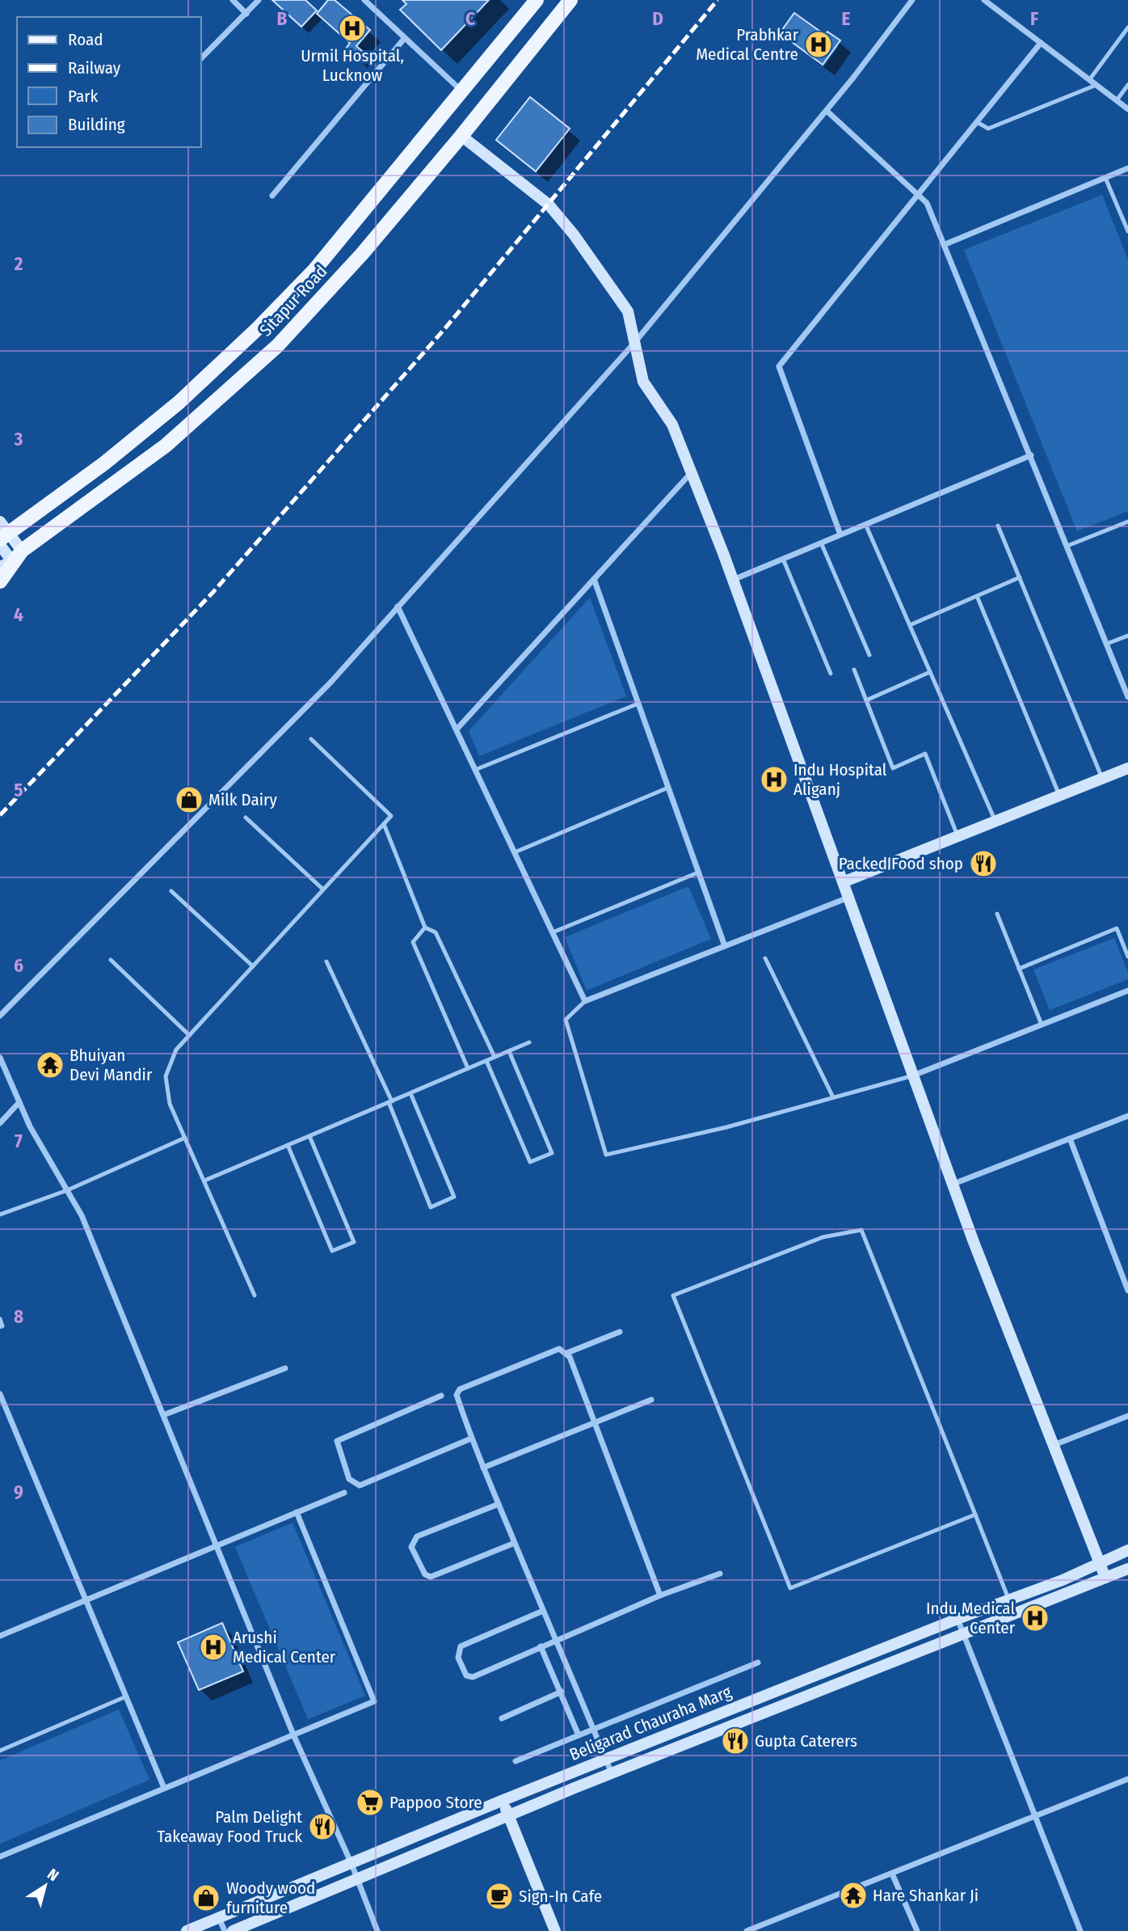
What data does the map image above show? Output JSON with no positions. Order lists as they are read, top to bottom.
{
  "streets": {
    "main road": ["Sitapur Road"],
    "street": ["Beligarad Chauraha Marg"]
  },
  "places": {
    "hospital": [
      "Urmil Hospital, Lucknow",
      "Prabhkar Medical Centre",
      "Indu Hospital Aliganj",
      "Indu Medical Center",
      "Arushi Medical Center"
    ],
    "shop": ["Milk Dairy", "Woody wood furniture"],
    "restaurant": ["Packed Food shop", "Gupta Caterers", "Palm Delight Takeaway Food Truck"],
    "temple": ["Bhuiyan Devi Mandir", "Hare Shankar Ji"],
    "supermarket": ["Pappoo Store"],
    "cafe": ["Sign-In Cafe"]
  },
  "legend": [
    "Road",
    "Railway",
    "Park",
    "Building"
  ],
  "north": "top right",
  "grid": {
    "columns": [
      "B",
      "C",
      "D",
      "E",
      "F"
    ],
    "rows": [
      "2",
      "3",
      "4",
      "5",
      "6",
      "7",
      "8",
      "9"
    ]
  }
}
